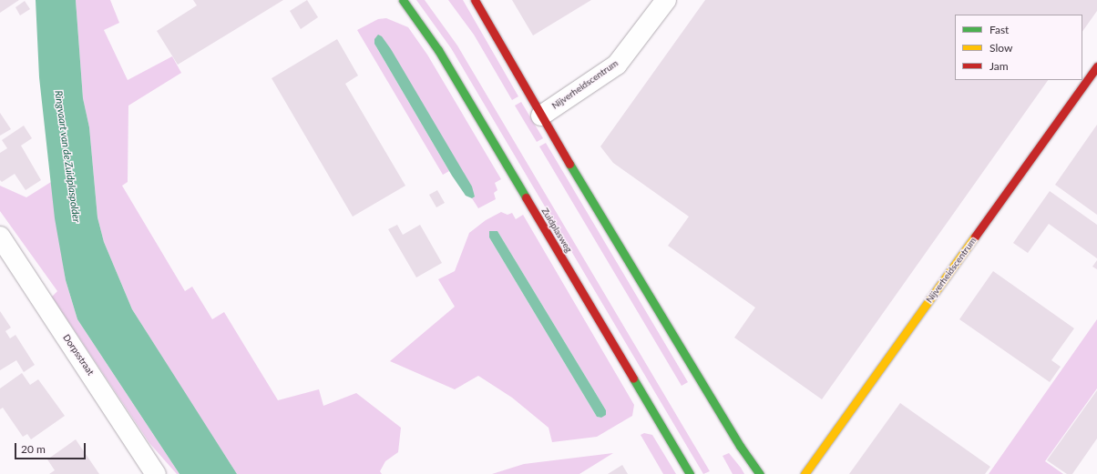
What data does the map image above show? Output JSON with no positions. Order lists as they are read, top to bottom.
{
  "streets": {
    "street": ["Nijverheidscentrum", "Zuidplasweg", "Dorpsstraat"]
  },
  "water": ["Ringvaart van de Zuidplaspolder"],
  "legend": ["Fast", "Slow", "Jam"],
  "scale_bar": "20 m"
}
